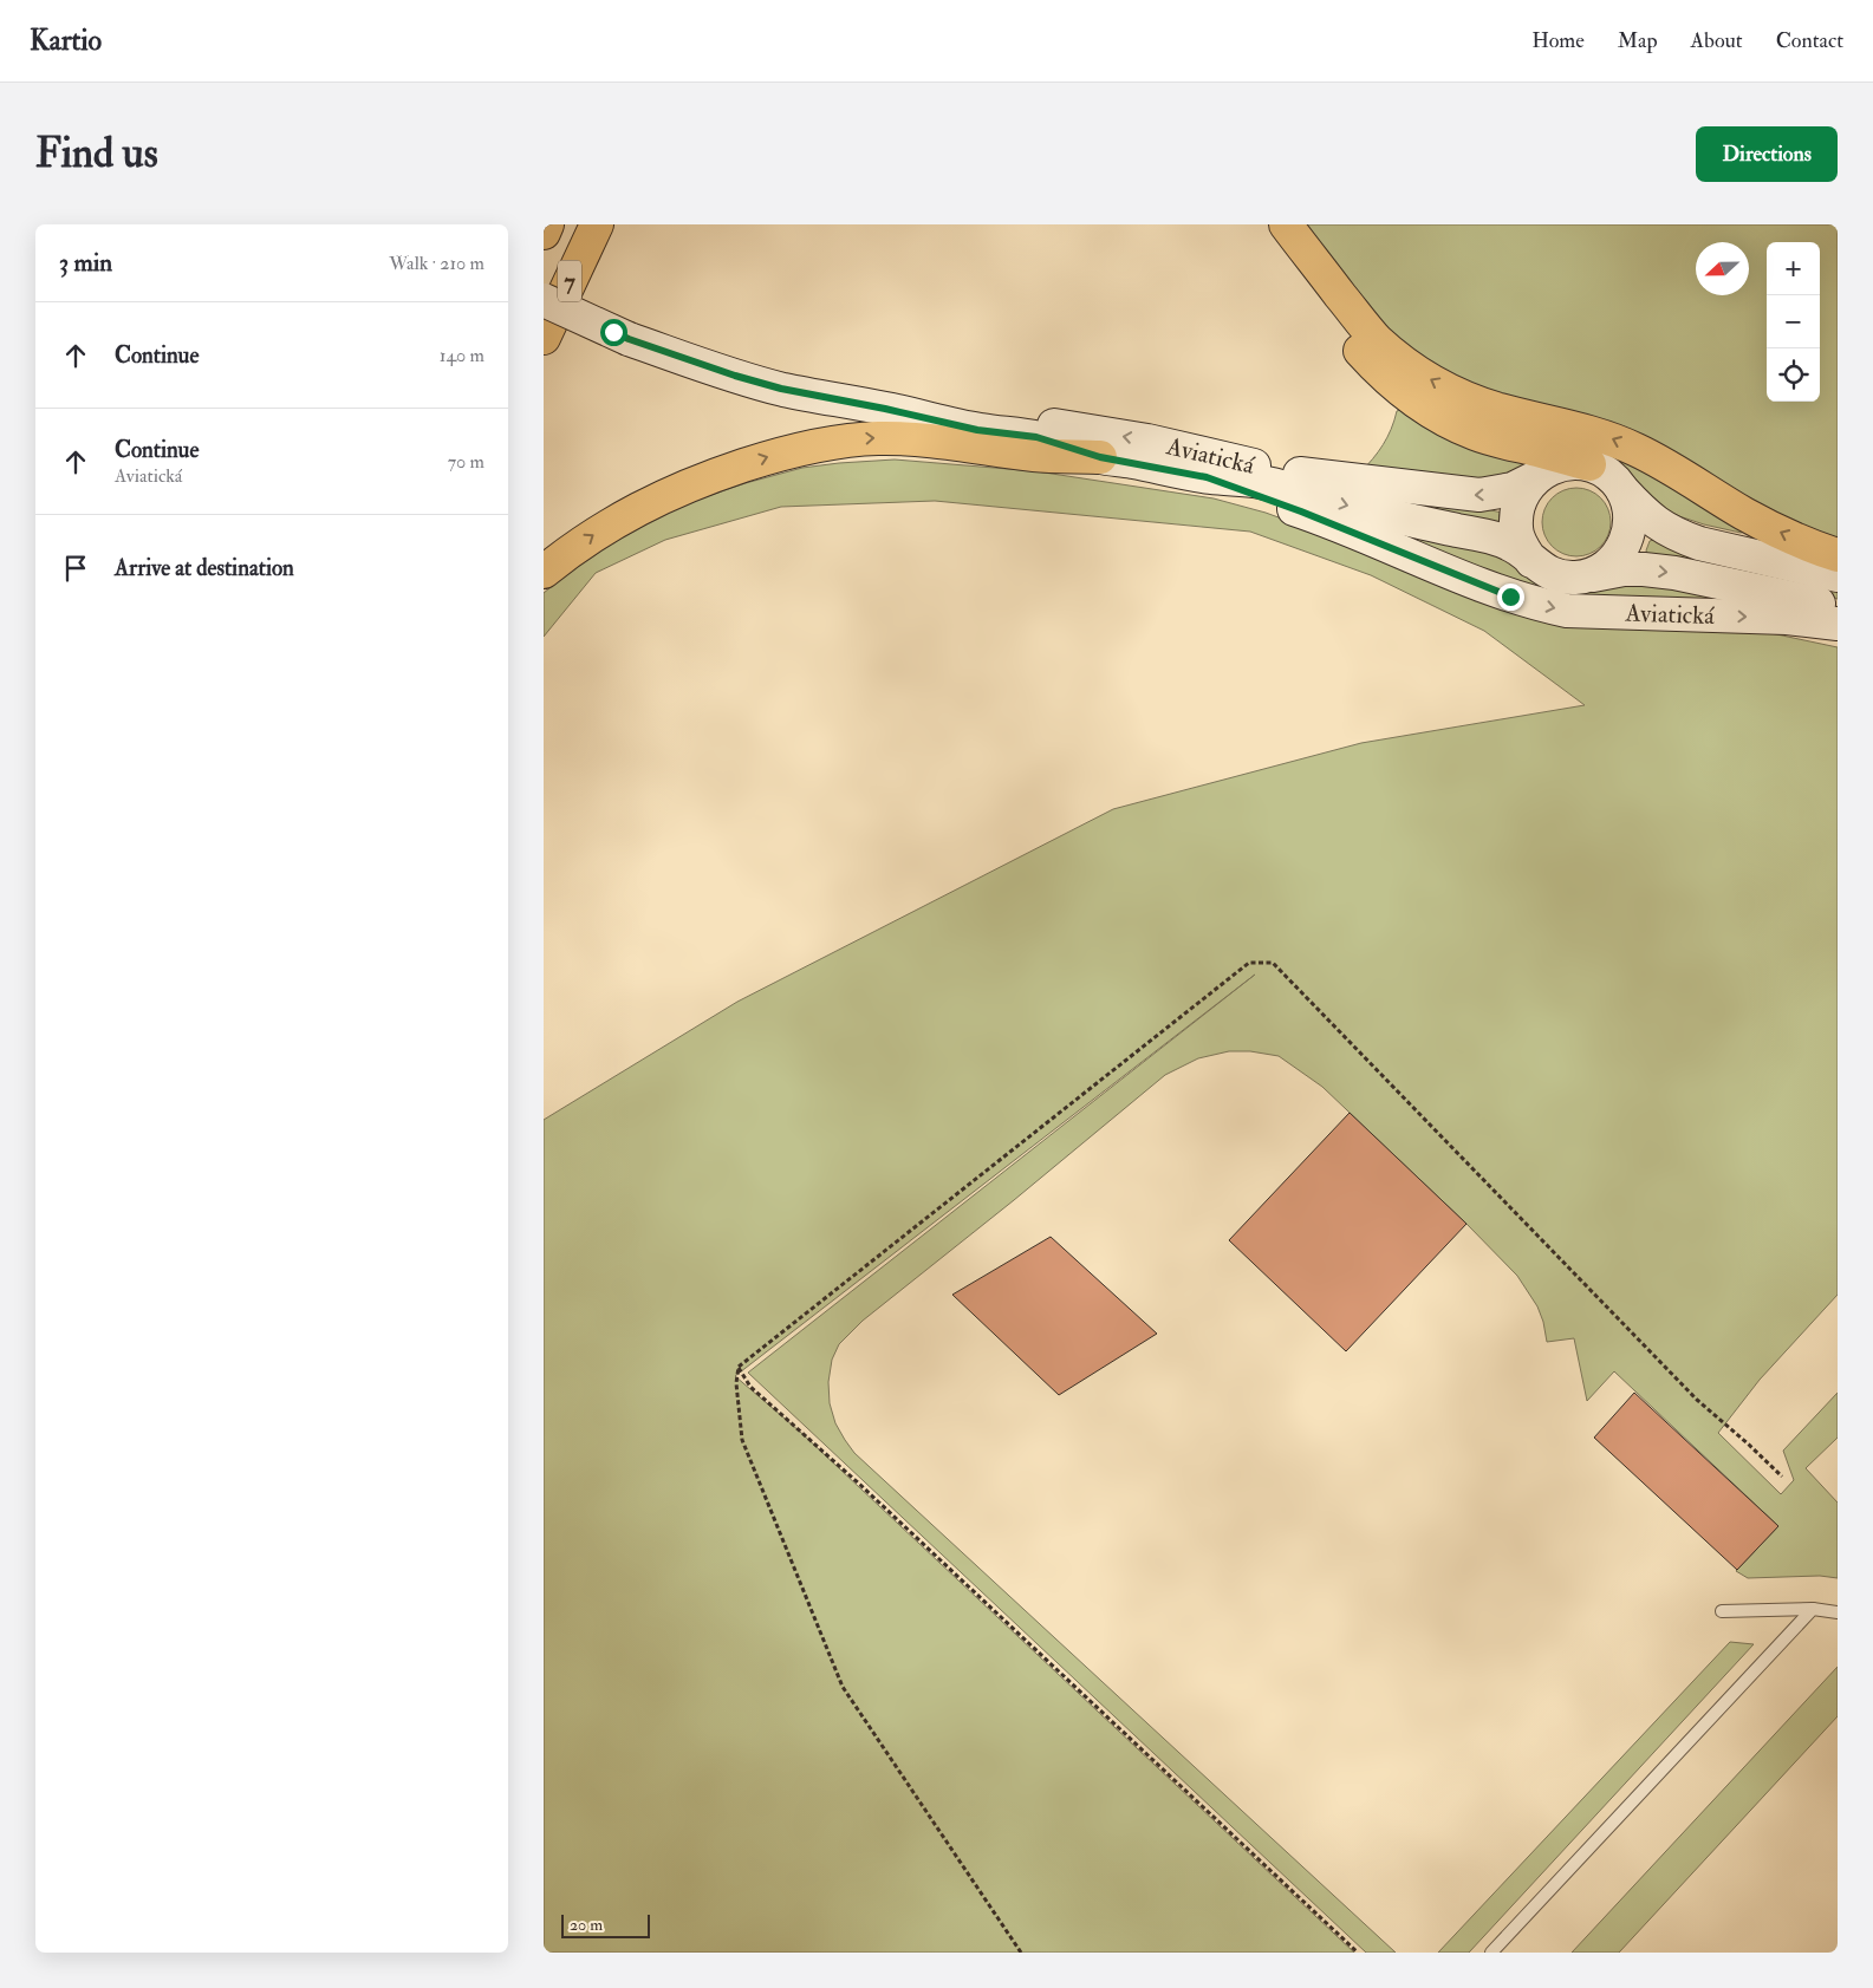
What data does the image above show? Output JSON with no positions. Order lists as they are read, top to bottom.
{
  "streets": {
    "highway": ["7"],
    "main road": ["Aviatická"]
  },
  "scale_bar": "20 m",
  "north": "left",
  "page": {
    "header": "Kartio",
    "nav": [
      "Home",
      "Map",
      "About",
      "Contact"
    ],
    "buttons": "Directions",
    "title": "Find us",
    "heading": ["3 min", "Walk · 210 m"],
    "map_buttons": ["+", "−"],
    "list": [
      ["Continue", "140 m"],
      ["Continue", "Aviatická", "70 m"],
      "Arrive at destination"
    ],
    "scale": "20 m"
  }
}
